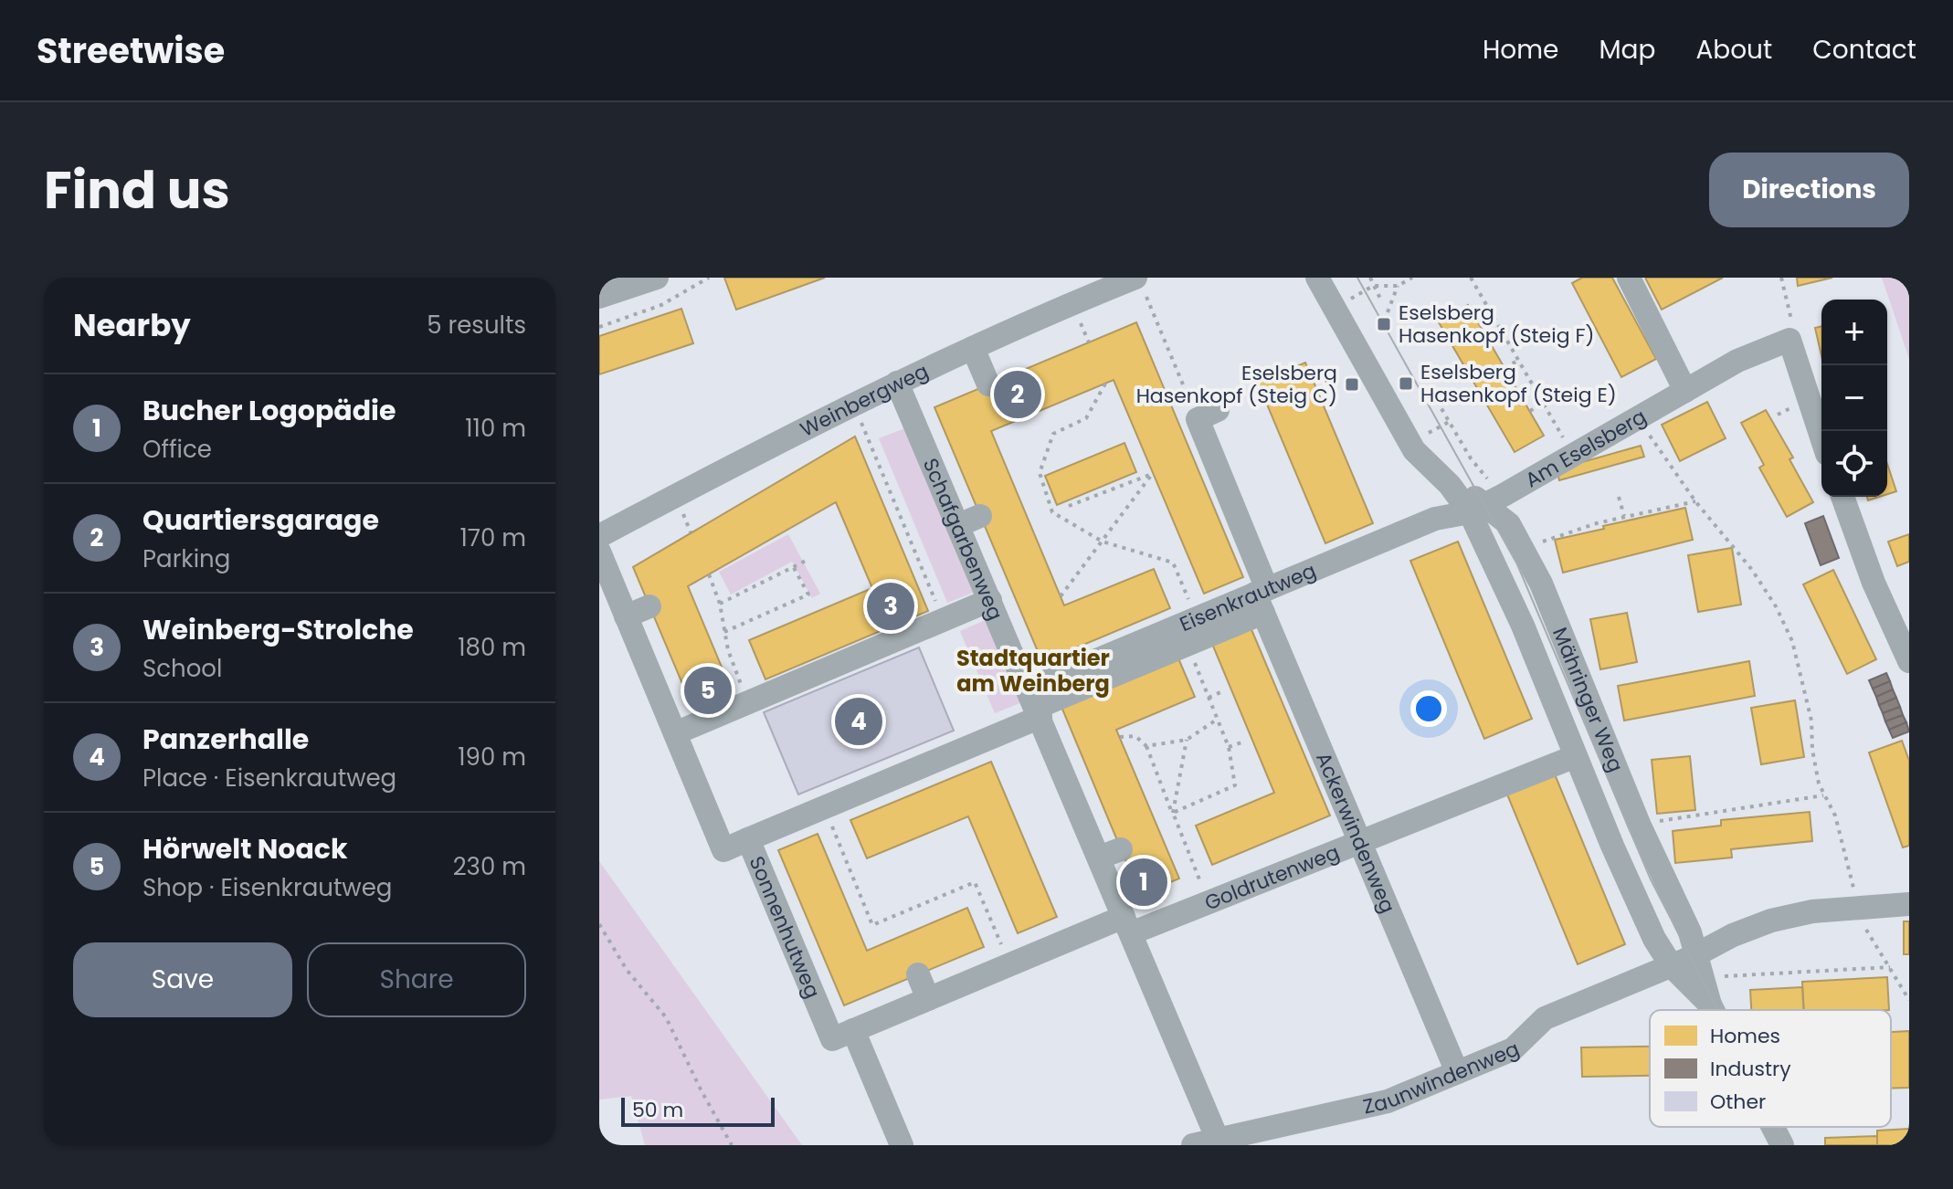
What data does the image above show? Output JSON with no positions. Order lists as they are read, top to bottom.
{
  "streets": {
    "street": [
      "Weinbergweg",
      "Am Eselsberg",
      "Schafgarbenweg",
      "Eisenkrautweg",
      "Mähringer Weg",
      "Ackerwindenweg",
      "Goldrutenweg",
      "Sonnenhutweg",
      "Zaunwindenweg"
    ]
  },
  "crossings": [
    ["Weinbergweg", "Schafgarbenweg"],
    ["Am Eselsberg", "Eisenkrautweg"],
    ["Am Eselsberg", "Mähringer Weg"],
    ["Schafgarbenweg", "Eisenkrautweg"],
    ["Schafgarbenweg", "Goldrutenweg"],
    ["Schafgarbenweg", "Zaunwindenweg"],
    ["Eisenkrautweg", "Mähringer Weg"],
    ["Eisenkrautweg", "Ackerwindenweg"],
    ["Eisenkrautweg", "Sonnenhutweg"],
    ["Mähringer Weg", "Goldrutenweg"],
    ["Mähringer Weg", "Zaunwindenweg"],
    ["Ackerwindenweg", "Goldrutenweg"],
    ["Ackerwindenweg", "Zaunwindenweg"],
    ["Goldrutenweg", "Sonnenhutweg"]
  ],
  "districts": ["Stadtquartier am Weinberg"],
  "places": {
    "transit": ["Eselsberg Hasenkopf (Steig F)", "Eselsberg Hasenkopf (Steig E)", "Eselsberg Hasenkopf (Steig C)"]
  },
  "legend": ["Homes", "Industry", "Other"],
  "scale_bar": "50 m",
  "page": {
    "header": "Streetwise",
    "nav": [
      "Home",
      "Map",
      "About",
      "Contact"
    ],
    "title": "Find us",
    "buttons": [
      "Directions",
      ["Save", "Share"]
    ],
    "heading": ["Nearby", "5 results"],
    "map_buttons": ["+", "−"],
    "pins": [
      "2",
      "3",
      "5",
      "4",
      "1"
    ],
    "list": [
      {
        "mark": "1",
        "name": "Bucher Logopädie",
        "note": "Office",
        "value": "110 m"
      },
      {
        "mark": "2",
        "name": "Quartiersgarage",
        "note": "Parking",
        "value": "170 m"
      },
      {
        "mark": "3",
        "name": "Weinberg-Strolche",
        "note": "School",
        "value": "180 m"
      },
      {
        "mark": "4",
        "name": "Panzerhalle",
        "note": "Place · Eisenkrautweg",
        "value": "190 m"
      },
      {
        "mark": "5",
        "name": "Hörwelt Noack",
        "note": "Shop · Eisenkrautweg",
        "value": "230 m"
      }
    ],
    "scale": "50 m"
  }
}
